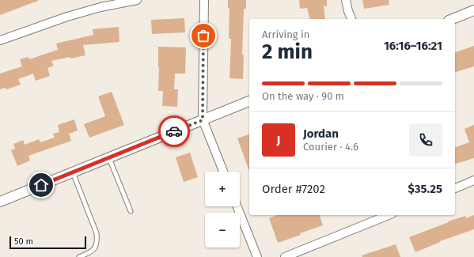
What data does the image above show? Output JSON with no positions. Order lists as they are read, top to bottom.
{
  "scale_bar": "50 m",
  "page": {
    "heading": ["2 min", "Arriving in", "16:16–16:21"],
    "panel": [
      "Jordan",
      "Courier · 4.6",
      "Order #7202",
      "$35.25"
    ],
    "bar": "On the way · 90 m",
    "round": "J",
    "map_buttons": ["+", "−"],
    "scale": "50 m"
  }
}
